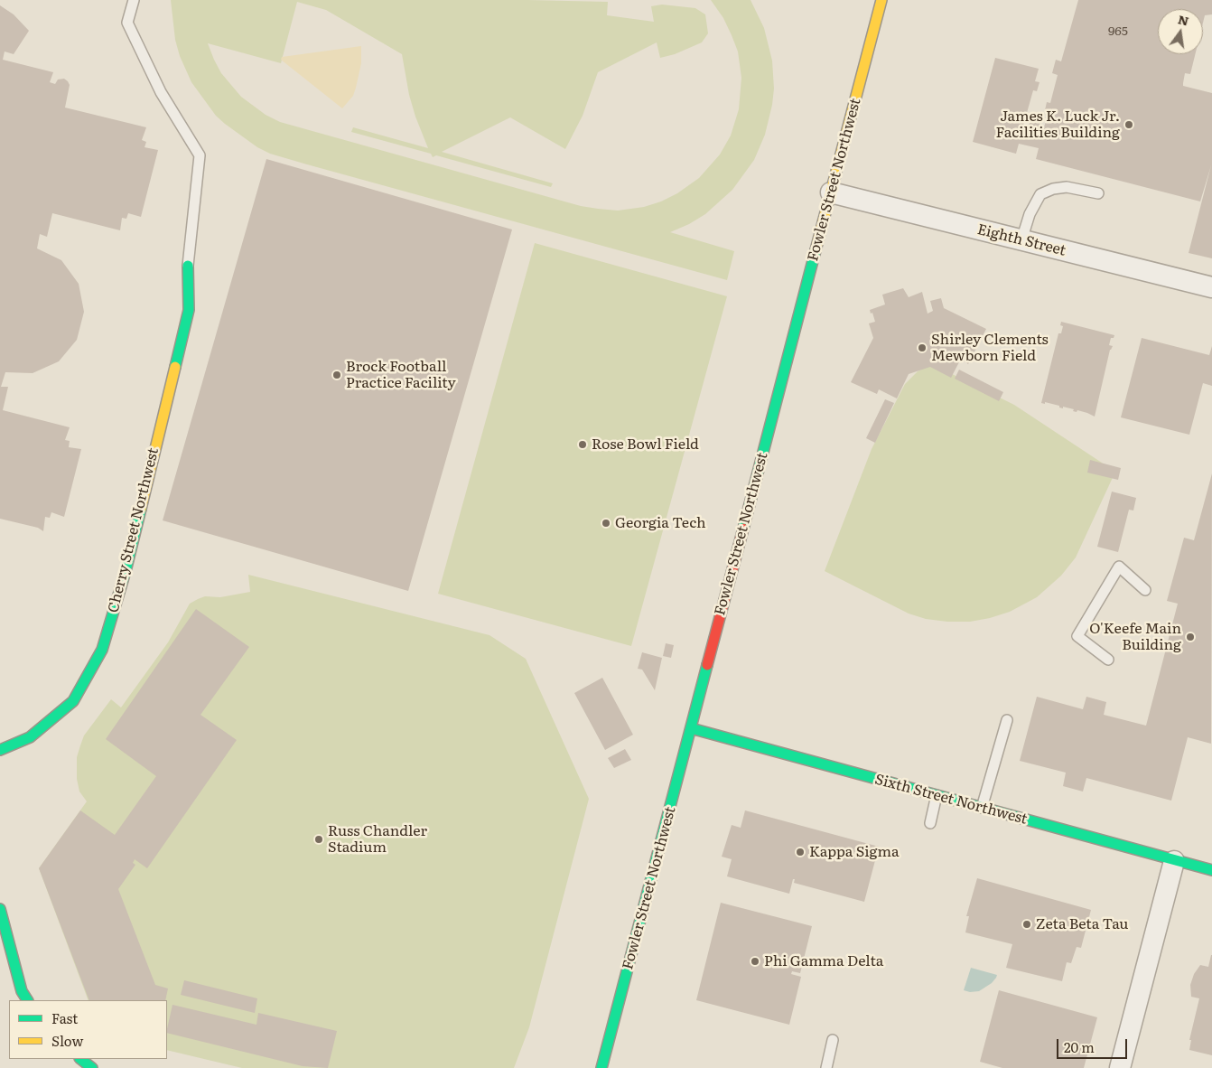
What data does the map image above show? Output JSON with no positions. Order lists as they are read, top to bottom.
{
  "streets": {
    "street": [
      "Fowler Street Northwest",
      "Eighth Street",
      "Cherry Street Northwest",
      "Sixth Street Northwest"
    ]
  },
  "crossings": [
    ["Fowler Street Northwest", "Eighth Street"],
    ["Fowler Street Northwest", "Sixth Street Northwest"]
  ],
  "places": [
    "James K. Luck Jr. Facilities Building",
    "Shirley Clements Mewborn Field",
    "Brock Football Practice Facility",
    "Rose Bowl Field",
    "Georgia Tech",
    "O'Keefe Main Building",
    "Russ Chandler Stadium",
    "Kappa Sigma",
    "Zeta Beta Tau",
    "Phi Gamma Delta"
  ],
  "house_numbers": ["965"],
  "legend": ["Fast", "Slow"],
  "scale_bar": "20 m",
  "north": "top"
}
